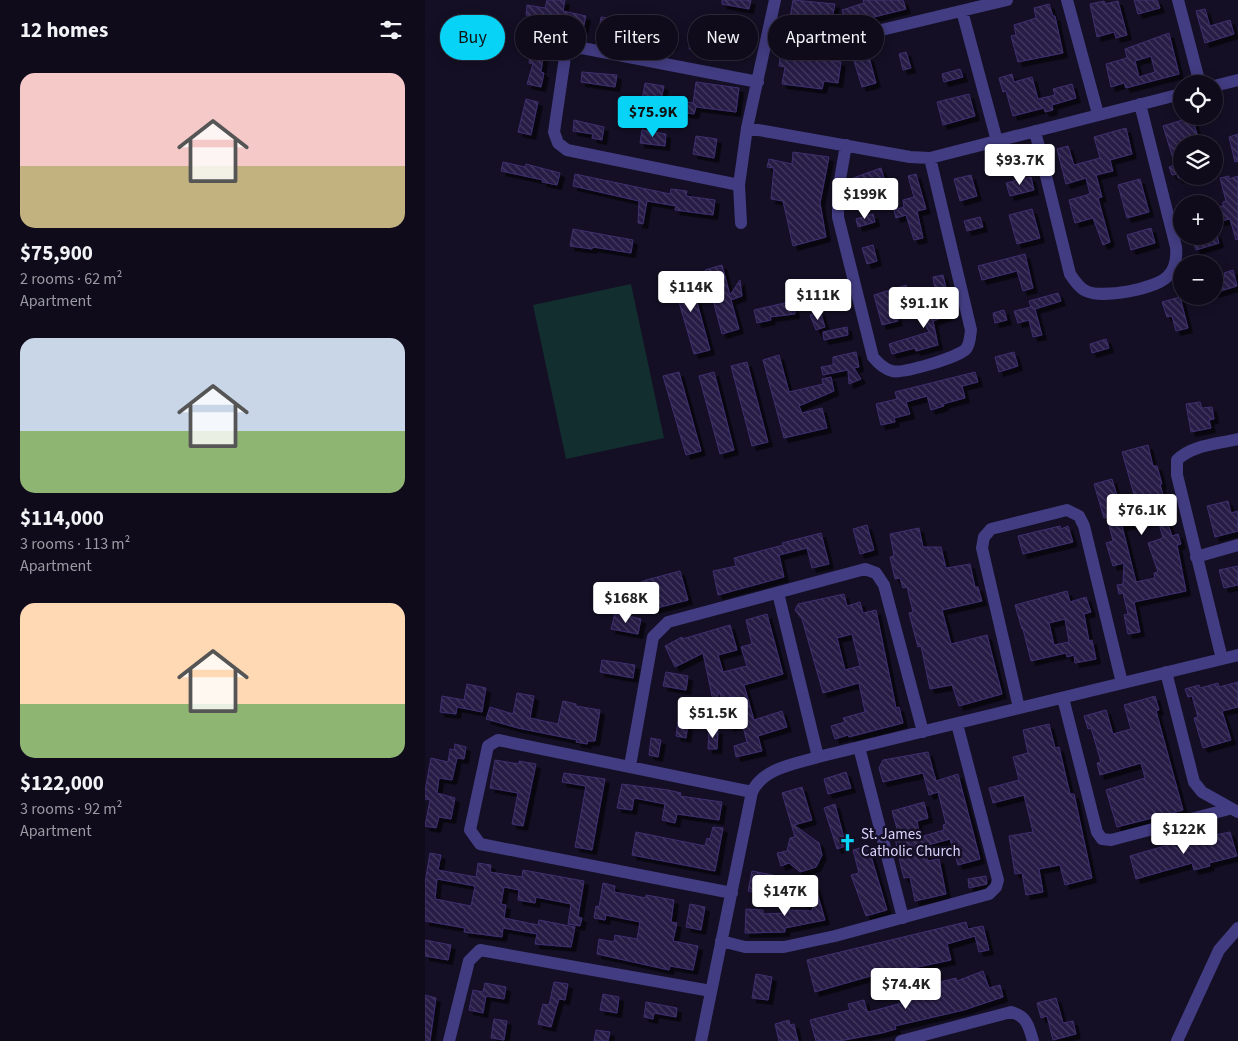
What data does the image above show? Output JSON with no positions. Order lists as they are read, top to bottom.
{
  "places": {
    "church": ["St. James Catholic Church"]
  },
  "page": {
    "heading": "12 homes",
    "chip": [
      "Buy",
      "Rent",
      "Filters",
      "New",
      "Apartment"
    ],
    "list": [
      {
        "name": "$75,900",
        "note": "2 rooms · 62 m² · Apartment"
      },
      {
        "name": "$114,000",
        "note": "3 rooms · 113 m² · Apartment"
      },
      {
        "name": "$122,000",
        "note": "3 rooms · 92 m² · Apartment"
      }
    ],
    "map_buttons": ["+", "−"],
    "price": [
      "$75.9K",
      "$93.7K",
      "$199K",
      "$114K",
      "$111K",
      "$91.1K",
      "$76.1K",
      "$168K",
      "$51.5K",
      "$122K",
      "$147K",
      "$74.4K"
    ]
  }
}
